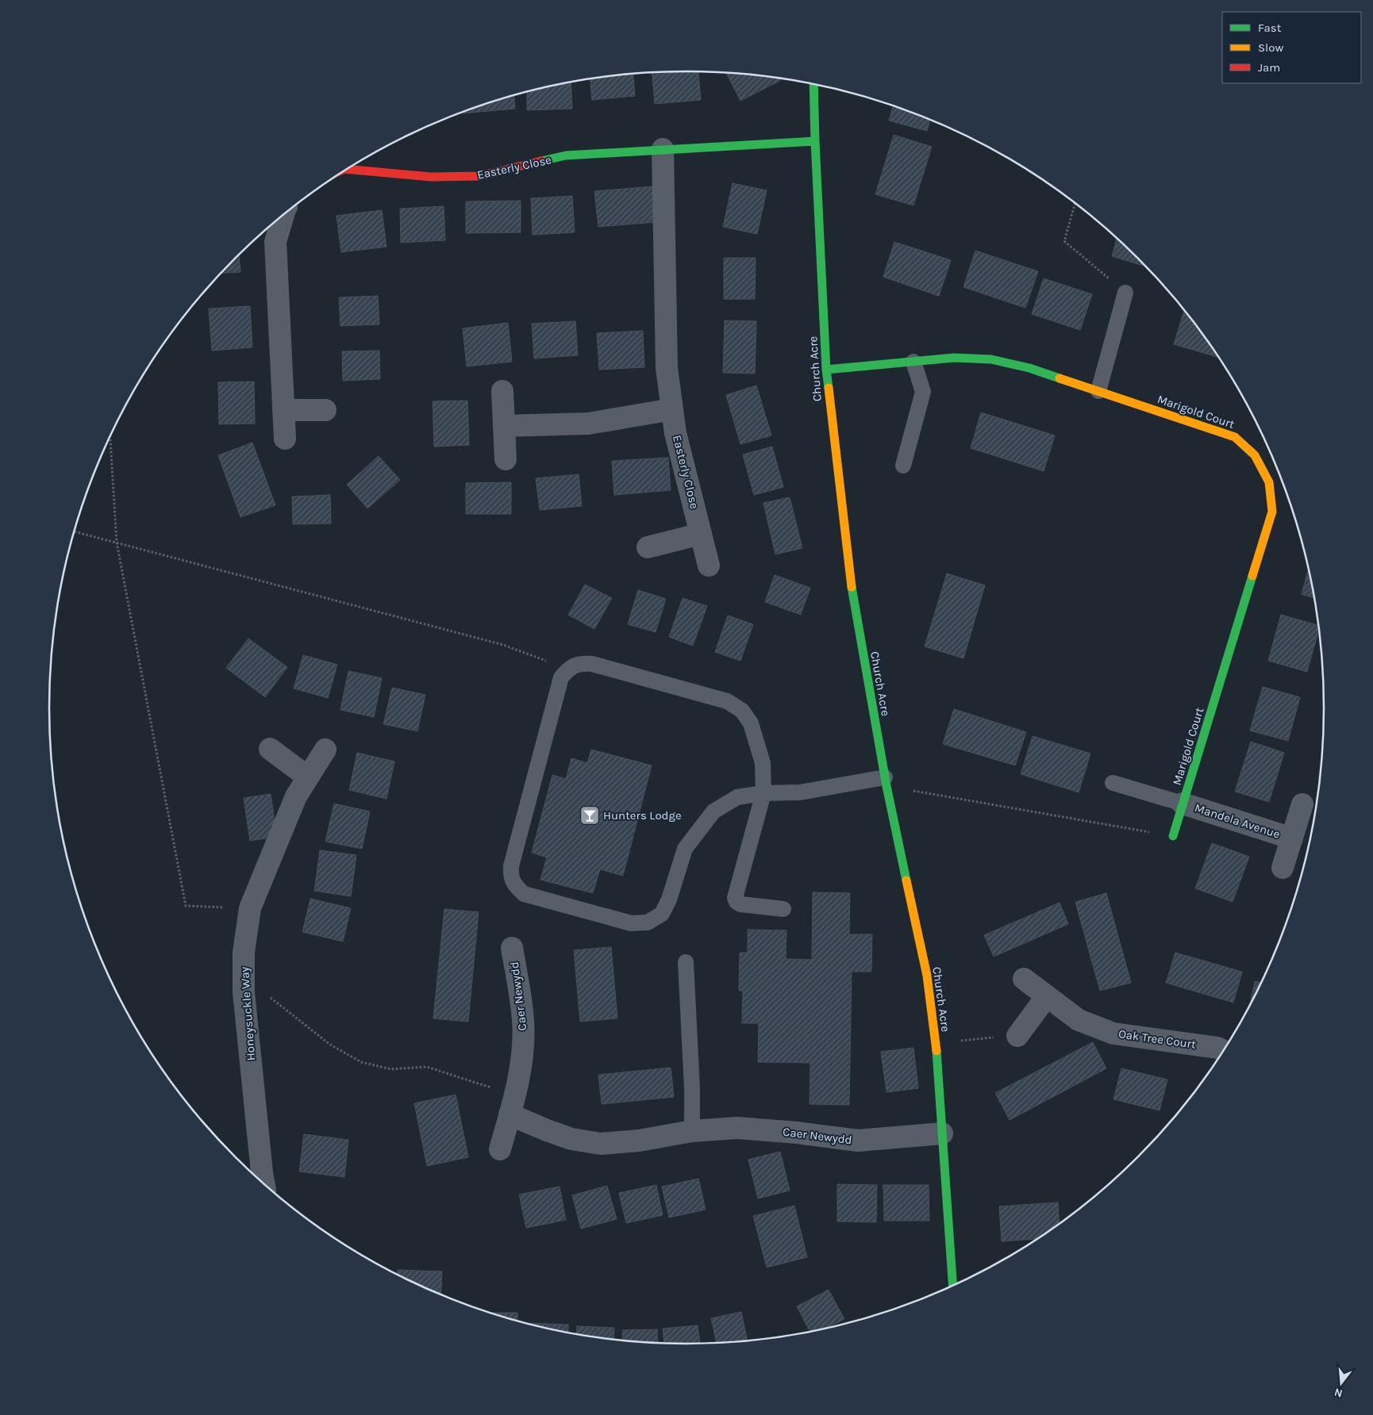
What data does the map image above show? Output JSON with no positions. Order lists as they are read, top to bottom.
{
  "streets": {
    "street": [
      "Easterly Close",
      "Church Acre",
      "Marigold Court",
      "Mandela Avenue",
      "Caer Newydd",
      "Honeysuckle Way",
      "Oak Tree Court"
    ]
  },
  "crossings": [
    ["Easterly Close", "Church Acre"],
    ["Church Acre", "Marigold Court"],
    ["Church Acre", "Caer Newydd"],
    ["Marigold Court", "Mandela Avenue"]
  ],
  "places": {
    "bar": ["Hunters Lodge"]
  },
  "legend": ["Fast", "Slow", "Jam"],
  "north": "bottom"
}
